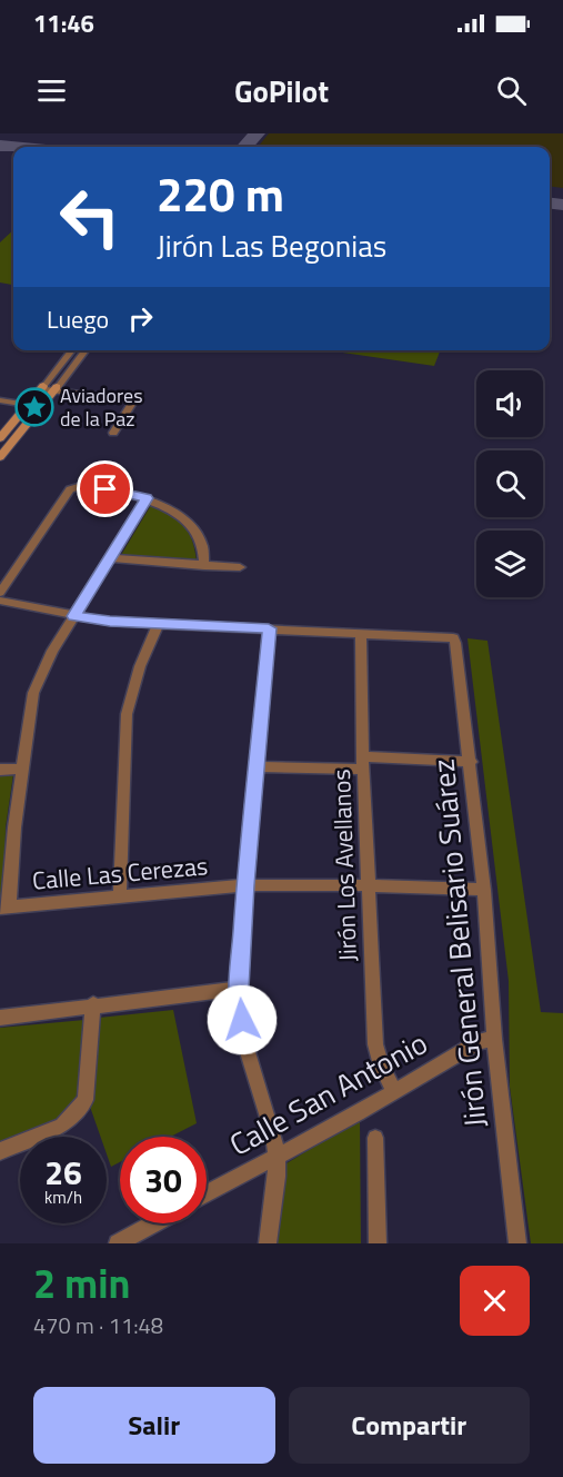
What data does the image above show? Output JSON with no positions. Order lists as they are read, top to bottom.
{
  "streets": {
    "street": [
      "Jirón Los Avellanos",
      "Calle Las Cerezas",
      "Jirón General Belisario Suárez",
      "Calle San Antonio"
    ]
  },
  "crossings": [
    ["Jirón Los Avellanos", "Calle Las Cerezas"],
    ["Jirón Los Avellanos", "Jirón General Belisario Suárez"],
    ["Jirón Los Avellanos", "Calle San Antonio"],
    ["Calle Las Cerezas", "Jirón General Belisario Suárez"],
    ["Jirón General Belisario Suárez", "Calle San Antonio"]
  ],
  "places": {
    "place": ["Aviadores de la Paz"]
  },
  "page": {
    "status": "11:46",
    "header": "GoPilot",
    "turn": ["220 m", "Jirón Las Begonias"],
    "then": "Luego",
    "speed": "26 km/h",
    "limit": "30",
    "heading": ["2 min", "470 m · 11:48"],
    "buttons": ["Salir", "Compartir"]
  }
}
